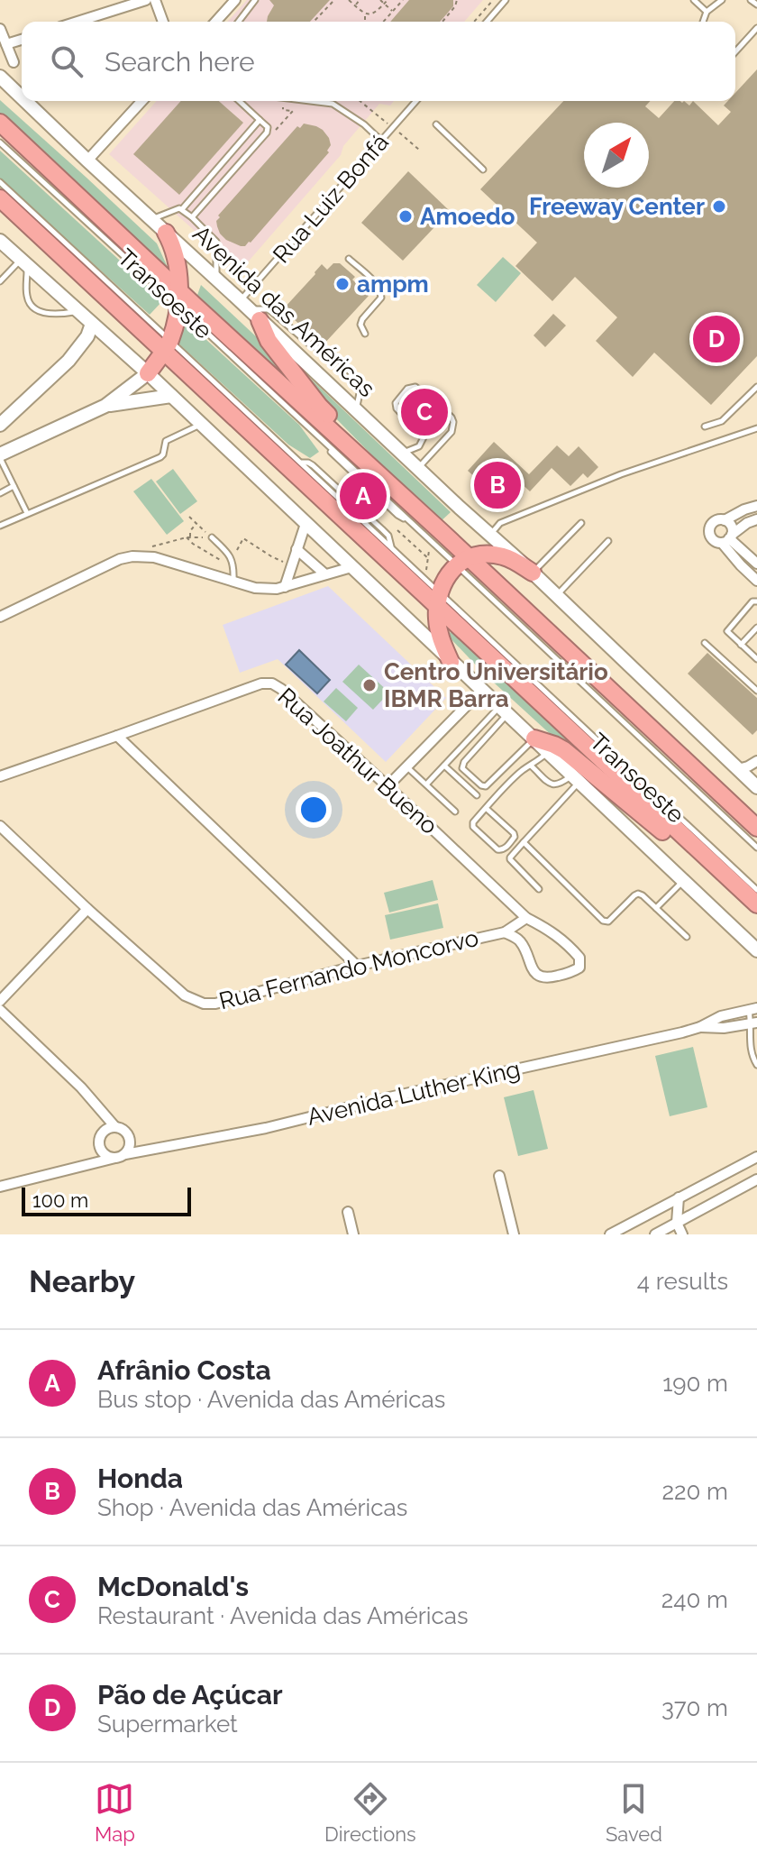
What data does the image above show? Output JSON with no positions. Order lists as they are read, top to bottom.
{
  "streets": {
    "main road": ["Avenida das Américas"],
    "street": ["Rua Joathur Bueno", "Rua Fernando Moncorvo", "Avenida Luther King"],
    "lane": ["Rua Luiz Bonfá", "Transoeste"]
  },
  "crossings": [
    ["Rua Luiz Bonfá", "Avenida das Américas"],
    ["Rua Joathur Bueno", "Rua Fernando Moncorvo"]
  ],
  "places": [
    "Freeway Center",
    "Amoedo",
    "ampm",
    "Centro Universitário IBMR Barra"
  ],
  "scale_bar": "100 m",
  "north": "top right",
  "page": {
    "search": "Search here",
    "pins": [
      "D",
      "C",
      "B",
      "A"
    ],
    "scale": "100 m",
    "heading": ["Nearby", "4 results"],
    "list": [
      {
        "mark": "A",
        "name": "Afrânio Costa",
        "note": "Bus stop · Avenida das Américas",
        "value": "190 m"
      },
      {
        "mark": "B",
        "name": "Honda",
        "note": "Shop · Avenida das Américas",
        "value": "220 m"
      },
      {
        "mark": "C",
        "name": "McDonald's",
        "note": "Restaurant · Avenida das Américas",
        "value": "240 m"
      },
      {
        "mark": "D",
        "name": "Pão de Açúcar",
        "note": "Supermarket",
        "value": "370 m"
      }
    ],
    "nav": ["Map", "Directions", "Saved"]
  }
}
